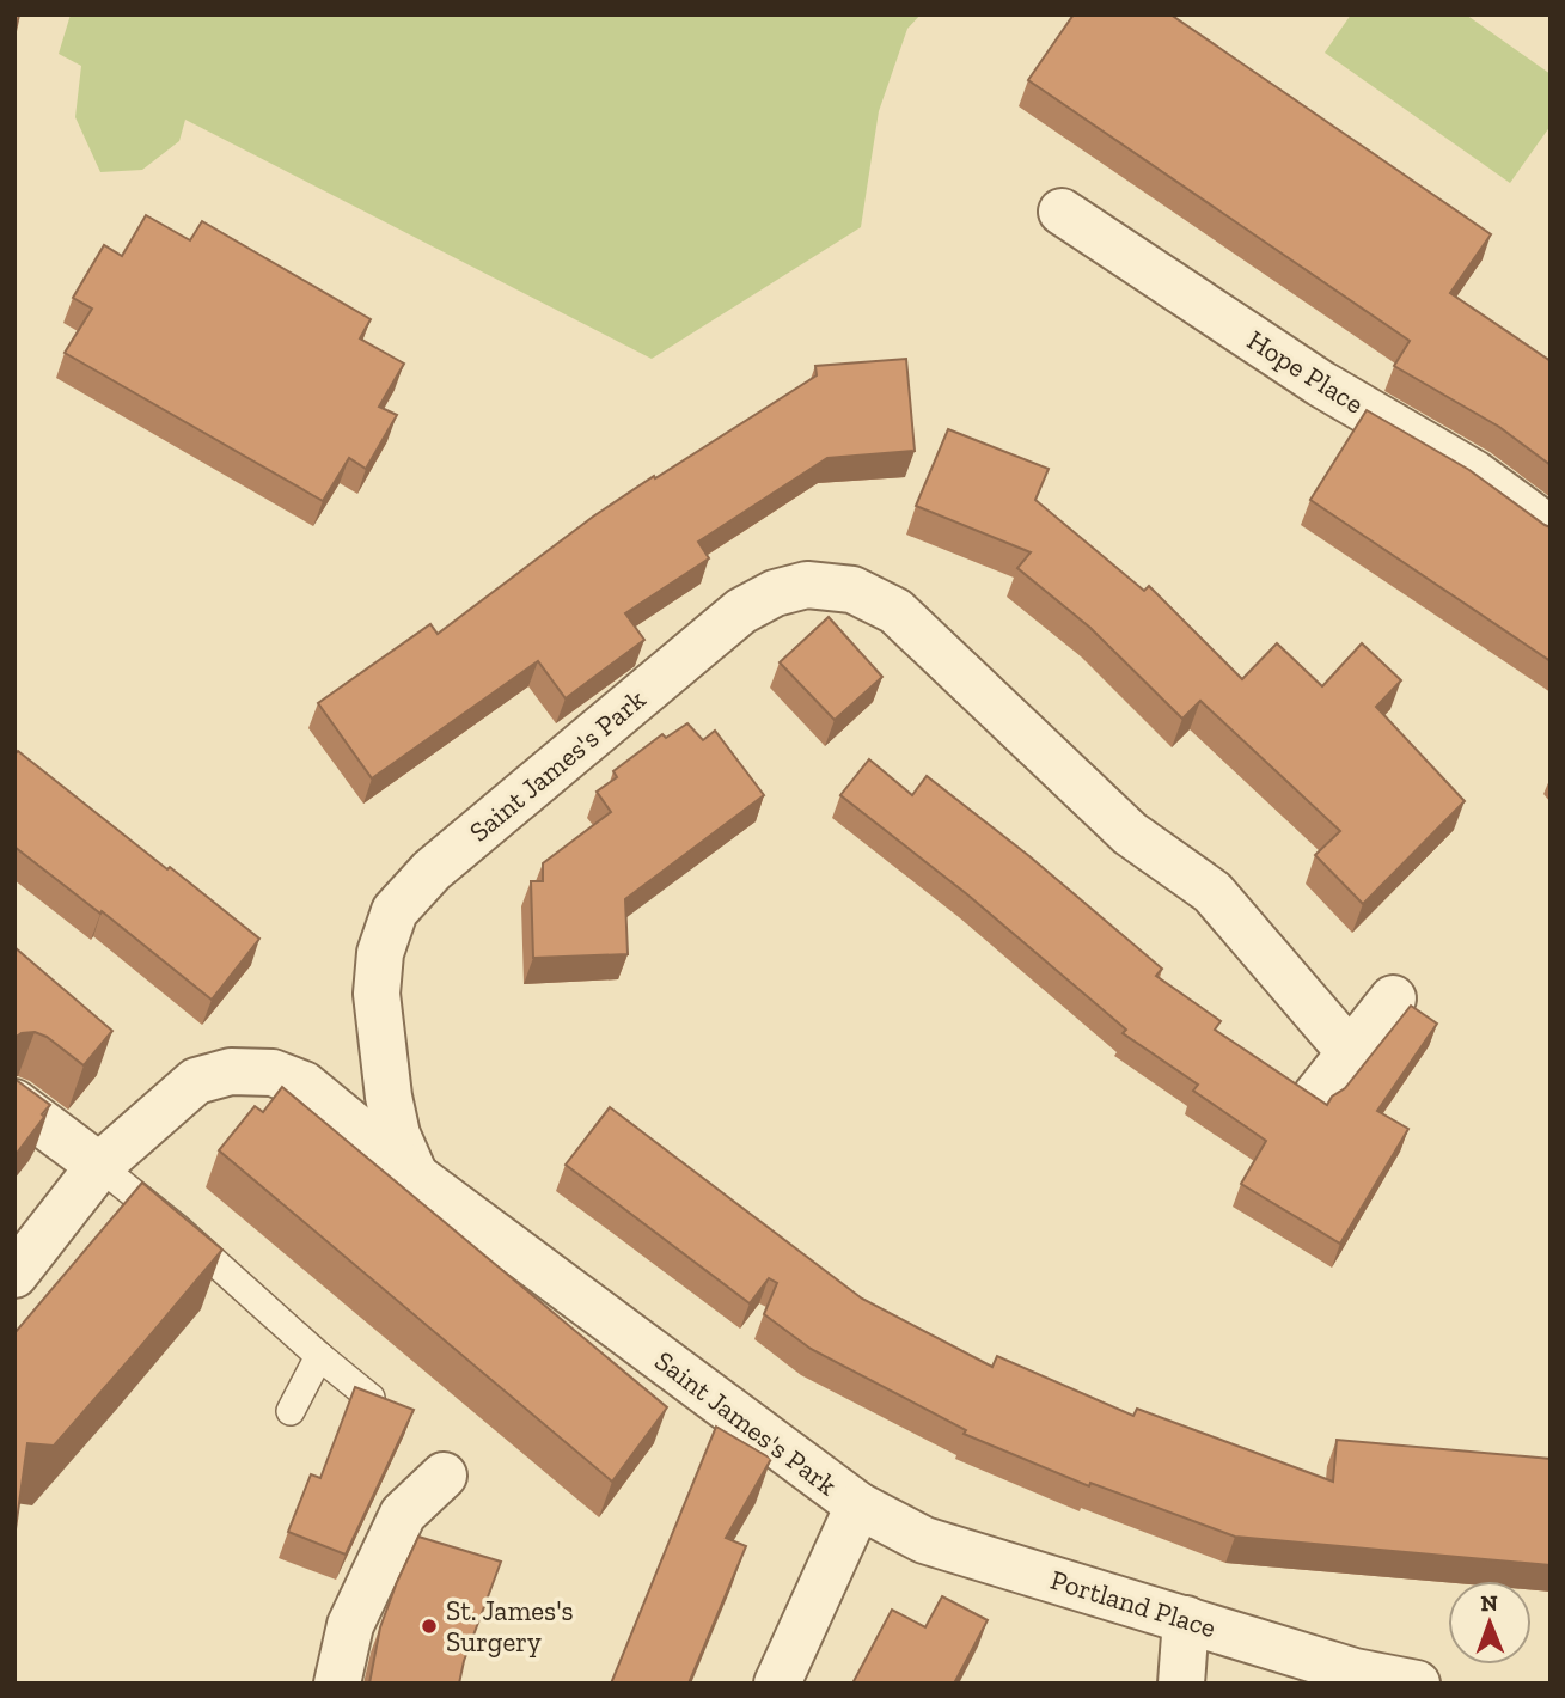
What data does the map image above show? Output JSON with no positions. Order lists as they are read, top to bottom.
{
  "streets": {
    "street": ["Hope Place", "Saint James's Park", "Portland Place"]
  },
  "crossings": [
    ["Saint James's Park", "Portland Place"]
  ],
  "places": ["St. James's Surgery"],
  "north": "top"
}
